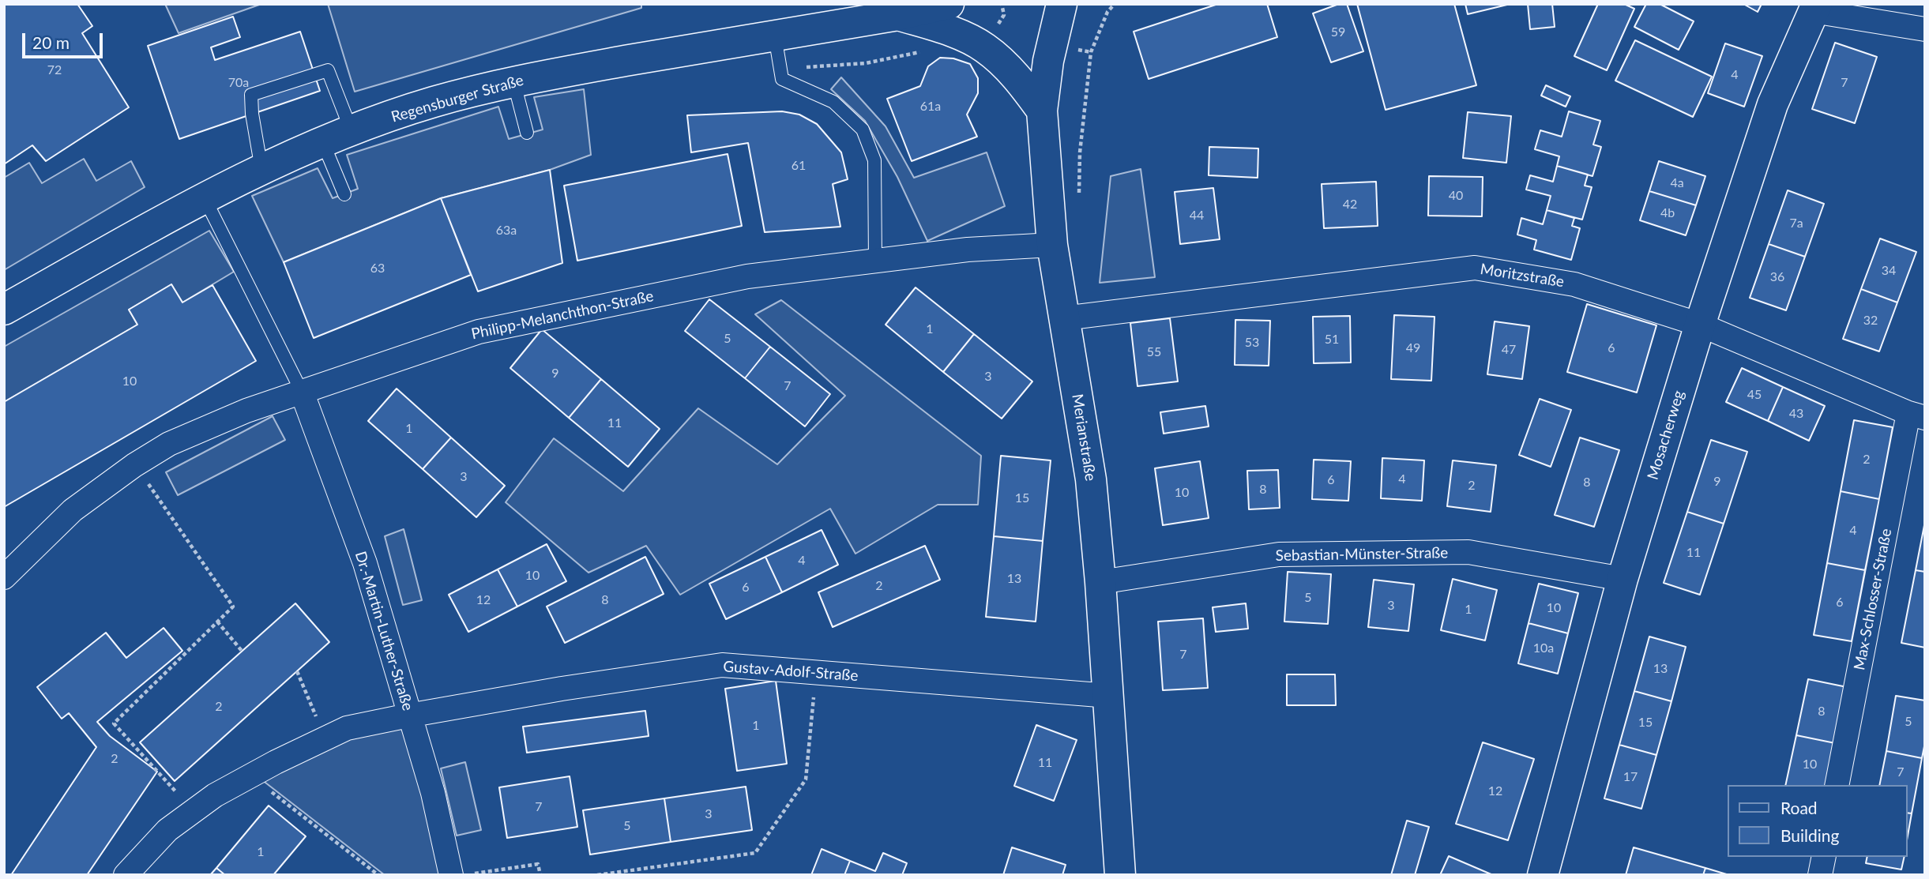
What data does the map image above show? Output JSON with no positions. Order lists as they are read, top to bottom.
{
  "streets": {
    "street": [
      "Regensburger Straße",
      "Moritzstraße",
      "Philipp-Melanchthon-Straße",
      "Mosacherweg",
      "Merianstraße",
      "Sebastian-Münster-Straße",
      "Max-Schlosser-Straße",
      "Dr.-Martin-Luther-Straße",
      "Gustav-Adolf-Straße"
    ]
  },
  "crossings": [
    ["Moritzstraße", "Mosacherweg"],
    ["Moritzstraße", "Merianstraße"],
    ["Moritzstraße", "Max-Schlosser-Straße"],
    ["Philipp-Melanchthon-Straße", "Merianstraße"],
    ["Philipp-Melanchthon-Straße", "Dr.-Martin-Luther-Straße"],
    ["Mosacherweg", "Sebastian-Münster-Straße"],
    ["Merianstraße", "Sebastian-Münster-Straße"],
    ["Merianstraße", "Gustav-Adolf-Straße"],
    ["Dr.-Martin-Luther-Straße", "Gustav-Adolf-Straße"]
  ],
  "house_numbers": [
    "59",
    "72",
    "4",
    "70a",
    "7",
    "61a",
    "61",
    "4a",
    "40",
    "42",
    "4b",
    "44",
    "7a",
    "63a",
    "63",
    "34",
    "36",
    "32",
    "1",
    "5",
    "51",
    "53",
    "49",
    "6",
    "47",
    "55",
    "9",
    "3",
    "10",
    "7",
    "45",
    "43",
    "11",
    "1",
    "2",
    "3",
    "4",
    "6",
    "9",
    "8",
    "2",
    "8",
    "10",
    "15",
    "4",
    "11",
    "4",
    "10",
    "13",
    "2",
    "6",
    "5",
    "12",
    "8",
    "6",
    "3",
    "10",
    "1",
    "10a",
    "7",
    "13",
    "2",
    "8",
    "5",
    "15",
    "1",
    "2",
    "11",
    "10",
    "7",
    "17",
    "12",
    "7",
    "3",
    "5",
    "1"
  ],
  "legend": ["Road", "Building"],
  "scale_bar": "20 m"
}
